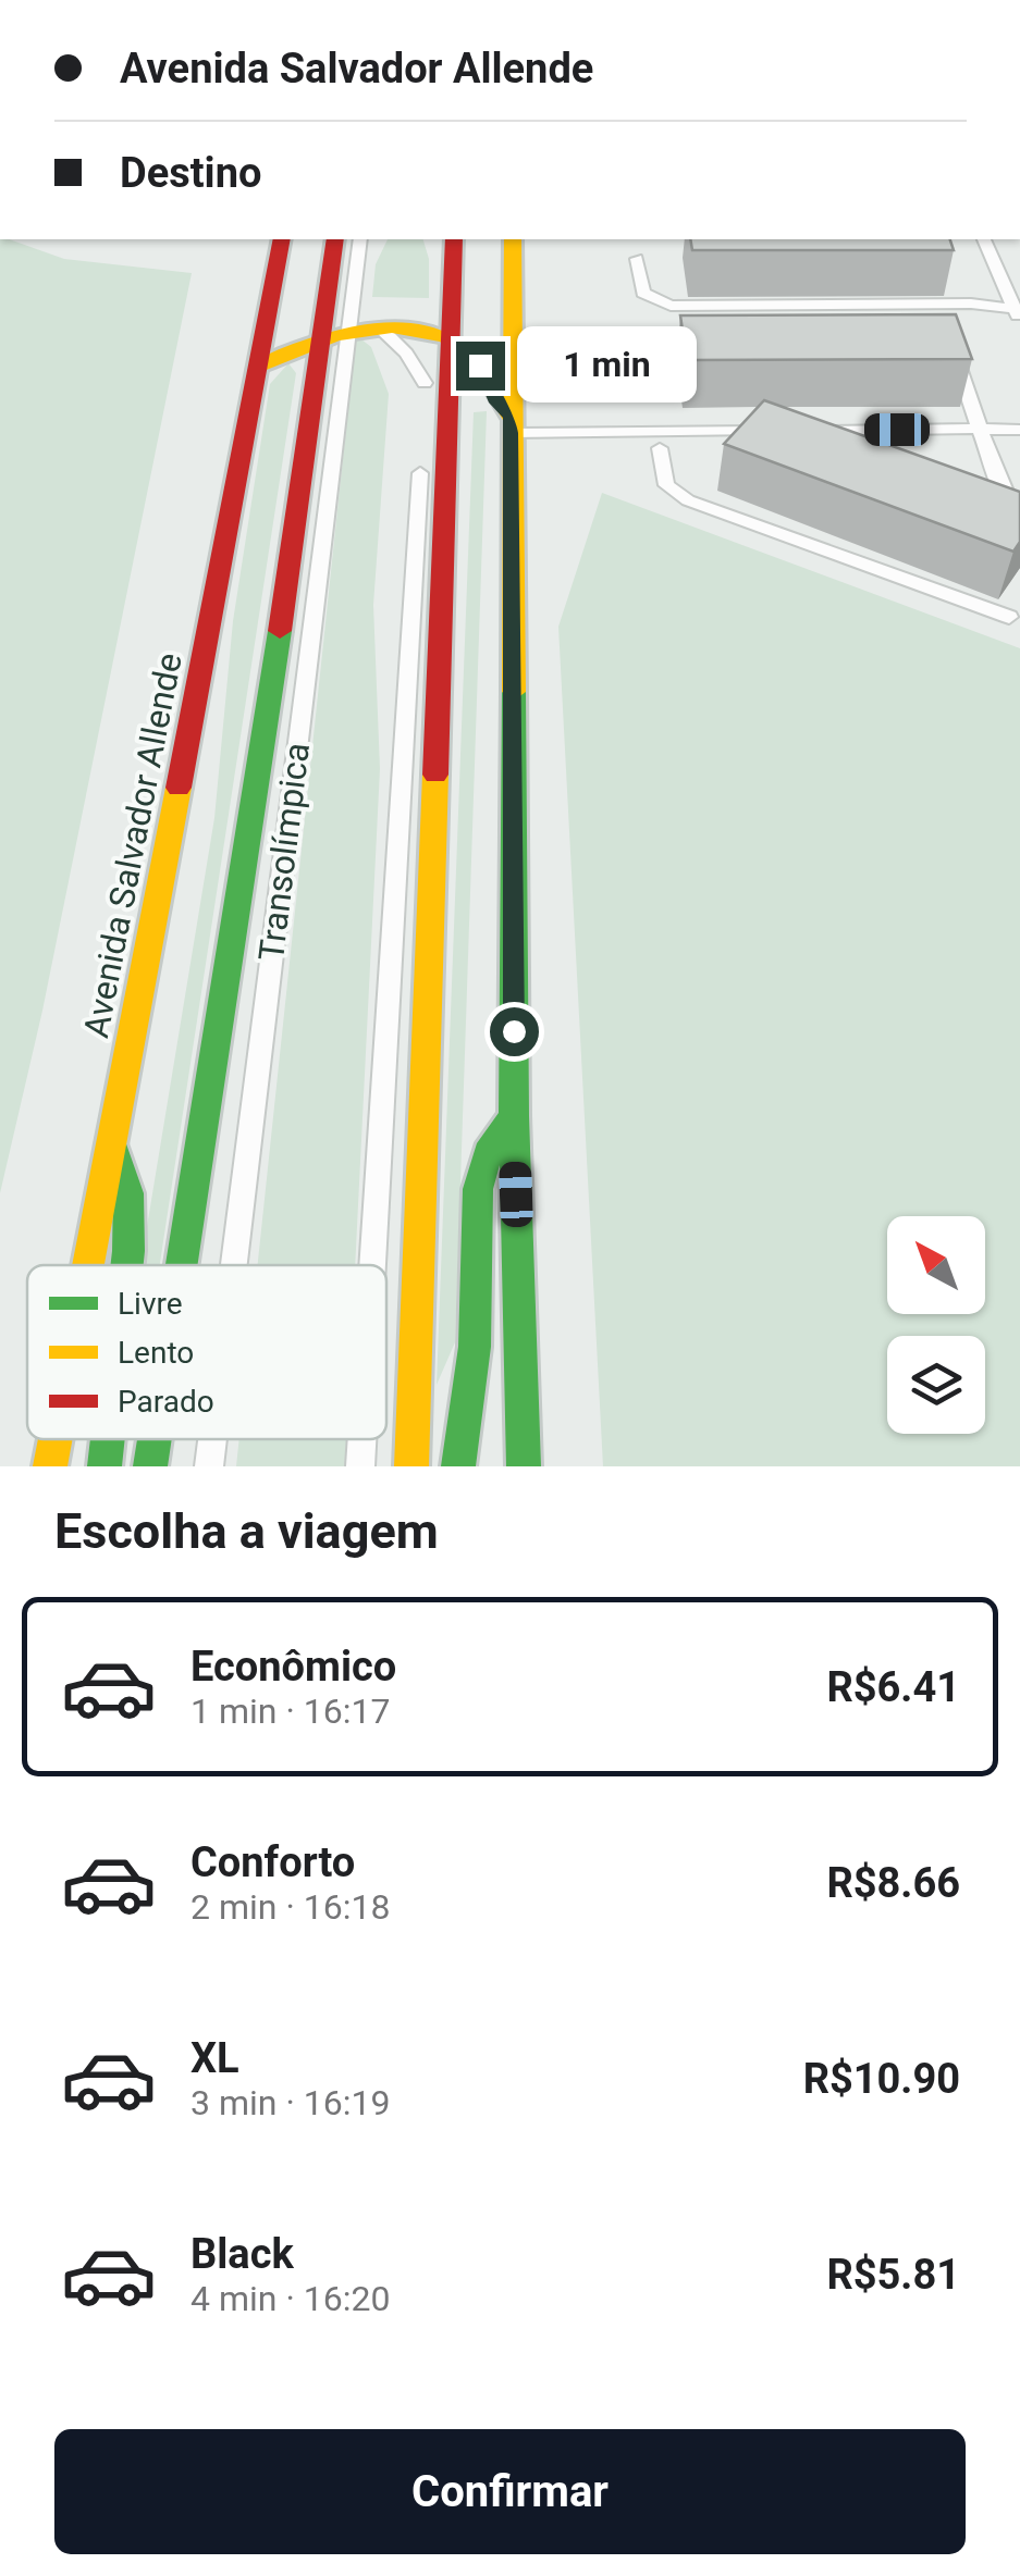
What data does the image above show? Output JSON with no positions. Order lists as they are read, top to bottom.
{
  "streets": {
    "main road": ["Avenida Salvador Allende"],
    "lane": ["Transolímpica"]
  },
  "legend": ["Livre", "Lento", "Parado"],
  "north": "top left",
  "page": {
    "banner": ["Avenida Salvador Allende", "Destino"],
    "bubble": "1 min",
    "heading": "Escolha a viagem",
    "list": [
      {
        "name": "Econômico",
        "note": "1 min · 16:17",
        "value": "R$6.41"
      },
      {
        "name": "Conforto",
        "note": "2 min · 16:18",
        "value": "R$8.66"
      },
      {
        "name": "XL",
        "note": "3 min · 16:19",
        "value": "R$10.90"
      },
      {
        "name": "Black",
        "note": "4 min · 16:20",
        "value": "R$5.81"
      }
    ],
    "buttons": "Confirmar"
  }
}
